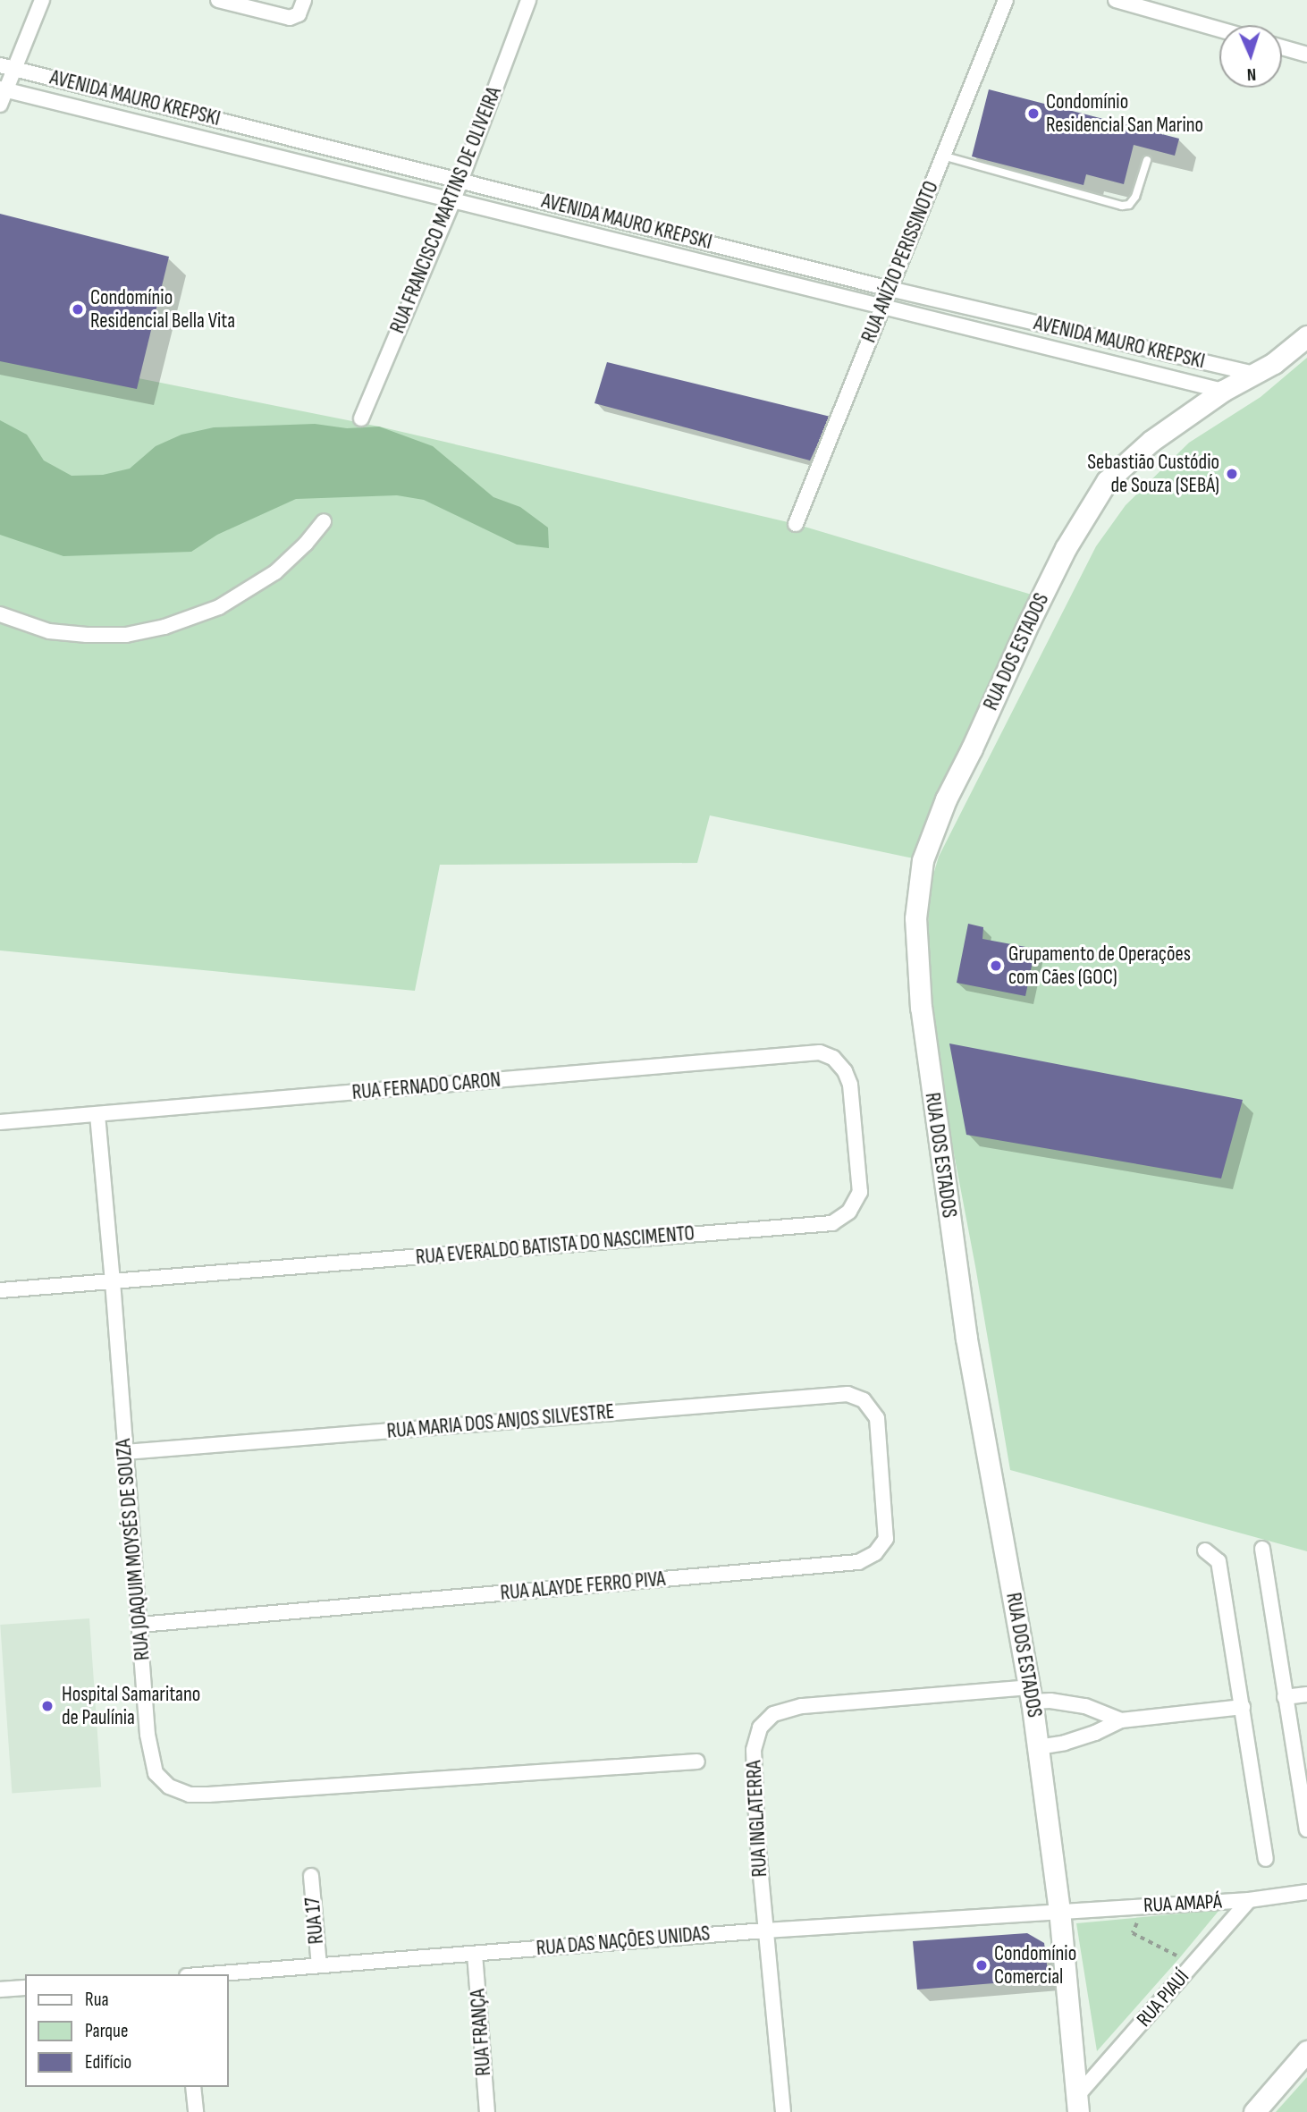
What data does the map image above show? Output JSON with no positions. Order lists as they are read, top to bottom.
{
  "streets": {
    "street": [
      "AVENIDA MAURO KREPSKI",
      "RUA FRANCISCO MARTINS DE OLIVEIRA",
      "RUA ANÍZIO PERISSINOTO",
      "RUA DOS ESTADOS",
      "RUA FERNADO CARON",
      "RUA EVERALDO BATISTA DO NASCIMENTO",
      "RUA MARIA DOS ANJOS SILVESTRE",
      "RUA JOAQUIM MOYSÉS DE SOUZA",
      "RUA ALAYDE FERRO PIVA",
      "RUA INGLATERRA",
      "RUA AMAPÁ",
      "RUA 17",
      "RUA DAS NAÇÕES UNIDAS",
      "RUA PIAUÍ",
      "RUA FRANÇA"
    ]
  },
  "crossings": [
    ["AVENIDA MAURO KREPSKI", "RUA FRANCISCO MARTINS DE OLIVEIRA"],
    ["AVENIDA MAURO KREPSKI", "RUA ANÍZIO PERISSINOTO"],
    ["AVENIDA MAURO KREPSKI", "RUA DOS ESTADOS"],
    ["RUA DOS ESTADOS", "RUA INGLATERRA"],
    ["RUA DOS ESTADOS", "RUA AMAPÁ"],
    ["RUA DOS ESTADOS", "RUA DAS NAÇÕES UNIDAS"],
    ["RUA DOS ESTADOS", "RUA PIAUÍ"],
    ["RUA FERNADO CARON", "RUA EVERALDO BATISTA DO NASCIMENTO"],
    ["RUA FERNADO CARON", "RUA JOAQUIM MOYSÉS DE SOUZA"],
    ["RUA EVERALDO BATISTA DO NASCIMENTO", "RUA JOAQUIM MOYSÉS DE SOUZA"],
    ["RUA MARIA DOS ANJOS SILVESTRE", "RUA JOAQUIM MOYSÉS DE SOUZA"],
    ["RUA MARIA DOS ANJOS SILVESTRE", "RUA ALAYDE FERRO PIVA"],
    ["RUA JOAQUIM MOYSÉS DE SOUZA", "RUA ALAYDE FERRO PIVA"],
    ["RUA INGLATERRA", "RUA DAS NAÇÕES UNIDAS"],
    ["RUA AMAPÁ", "RUA DAS NAÇÕES UNIDAS"],
    ["RUA AMAPÁ", "RUA PIAUÍ"],
    ["RUA 17", "RUA DAS NAÇÕES UNIDAS"],
    ["RUA DAS NAÇÕES UNIDAS", "RUA FRANÇA"]
  ],
  "places": [
    "Condomínio Residencial San Marino",
    "Condomínio Residencial Bella Vita",
    "Sebastião Custódio de Souza (SEBÁ)",
    "Grupamento de Operações com Cães (GOC)",
    "Hospital Samaritano de Paulínia",
    "Condomínio Comercial"
  ],
  "legend": ["Rua", "Parque", "Edifício"],
  "north": "bottom"
}
